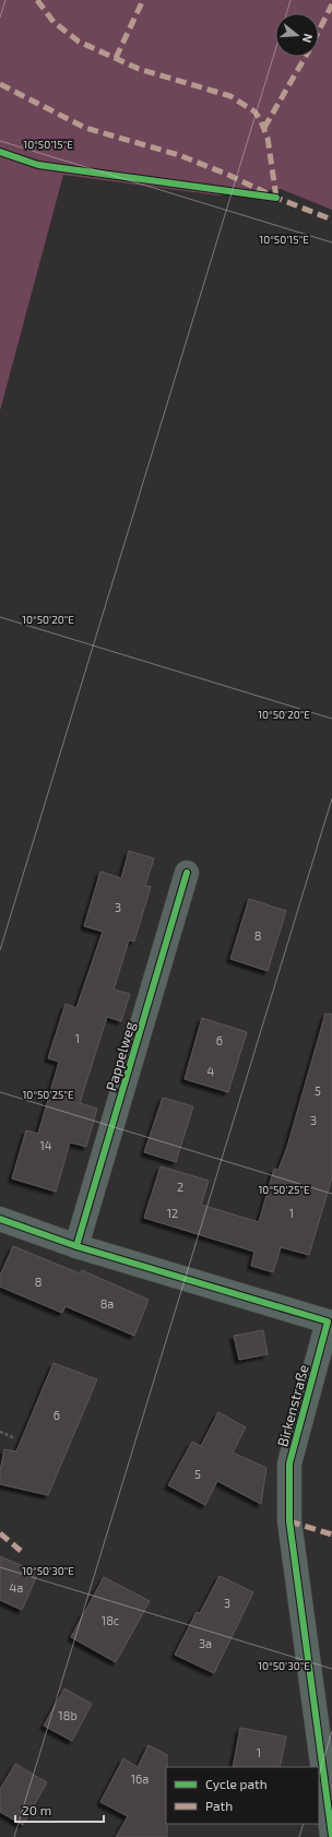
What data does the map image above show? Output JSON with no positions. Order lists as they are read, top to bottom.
{
  "streets": {
    "street": ["Pappelweg", "Birkenstraße"]
  },
  "crossings": [
    ["Pappelweg", "Birkenstraße"]
  ],
  "house_numbers": [
    "3",
    "8",
    "1",
    "6",
    "4",
    "5",
    "3",
    "14",
    "2",
    "12",
    "1",
    "8",
    "8a",
    "6",
    "5",
    "4a",
    "3",
    "18c",
    "3a",
    "18b",
    "1",
    "16a"
  ],
  "legend": ["Cycle path", "Path"],
  "scale_bar": "20 m",
  "north": "right",
  "coordinates": [
    "10°50'15\"E",
    "10°50'20\"E",
    "10°50'25\"E",
    "10°50'30\"E"
  ]
}
